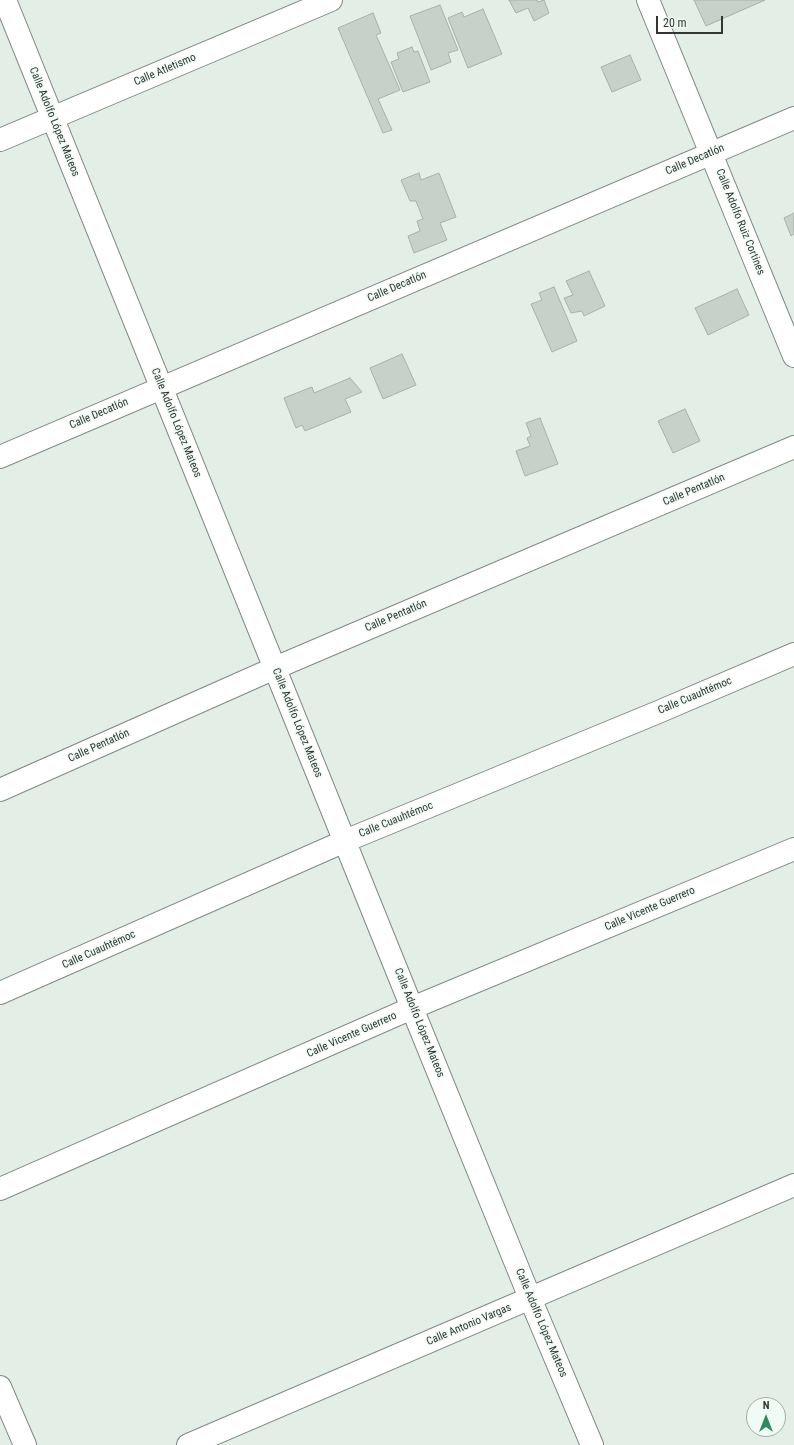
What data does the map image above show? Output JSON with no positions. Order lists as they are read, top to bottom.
{
  "streets": {
    "street": [
      "Calle Atletismo",
      "Calle Adolfo López Mateos",
      "Calle Decatlón",
      "Calle Adolfo Ruiz Cortines",
      "Calle Pentatlón",
      "Calle Cuauhtémoc",
      "Calle Vicente Guerrero",
      "Calle Antonio Vargas"
    ]
  },
  "crossings": [
    ["Calle Atletismo", "Calle Adolfo López Mateos"],
    ["Calle Adolfo López Mateos", "Calle Decatlón"],
    ["Calle Adolfo López Mateos", "Calle Pentatlón"],
    ["Calle Adolfo López Mateos", "Calle Cuauhtémoc"],
    ["Calle Adolfo López Mateos", "Calle Vicente Guerrero"],
    ["Calle Adolfo López Mateos", "Calle Antonio Vargas"],
    ["Calle Decatlón", "Calle Adolfo Ruiz Cortines"]
  ],
  "scale_bar": "20 m",
  "north": "top"
}
